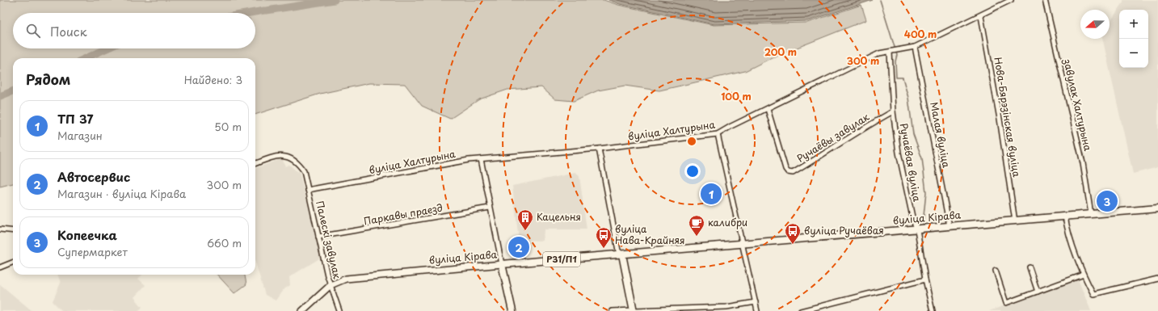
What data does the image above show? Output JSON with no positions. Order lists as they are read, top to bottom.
{
  "streets": {
    "main road": ["вуліца Кірава", "Р31/П1"],
    "street": [
      "завулак Халтурына",
      "Нова-Бярэзінская вуліца",
      "вуліца Халтурына",
      "Малая вуліца",
      "Ручаёвы завулак",
      "Ручаёвая вуліца",
      "Паркавы праезд",
      "Палескі завулак"
    ]
  },
  "crossings": [
    ["завулак Халтурына", "вуліца Кірава"],
    ["Нова-Бярэзінская вуліца", "вуліца Халтурына"],
    ["Нова-Бярэзінская вуліца", "вуліца Кірава"],
    ["вуліца Халтурына", "Малая вуліца"],
    ["вуліца Халтурына", "Ручаёвы завулак"],
    ["вуліца Халтурына", "Ручаёвая вуліца"],
    ["вуліца Халтурына", "Палескі завулак"],
    ["Малая вуліца", "вуліца Кірава"],
    ["Ручаёвы завулак", "Ручаёвая вуліца"],
    ["Ручаёвая вуліца", "вуліца Кірава"],
    ["Паркавы праезд", "Палескі завулак"],
    ["вуліца Кірава", "Палескі завулак"]
  ],
  "places": {
    "building": ["Кацельня"],
    "cafe": ["калибри"],
    "bus stop": ["вуліца Ручаёвая", "вуліца Нава-Крайняя"]
  },
  "north": "left",
  "page": {
    "map_buttons": ["+", "−"],
    "search": "Поиск",
    "heading": ["Рядом", "Найдено: 3"],
    "list": [
      {
        "mark": "1",
        "name": "ТП 37",
        "note": "Магазин",
        "value": "50 m"
      },
      {
        "mark": "2",
        "name": "Автосервис",
        "note": "Магазин · вуліца Кірава",
        "value": "300 m"
      },
      {
        "mark": "3",
        "name": "Копеечка",
        "note": "Супермаркет",
        "value": "660 m"
      }
    ],
    "pins": ["1", "3", "2"]
  },
  "rings": [
    "400 m",
    "200 m",
    "300 m",
    "100 m"
  ]
}
